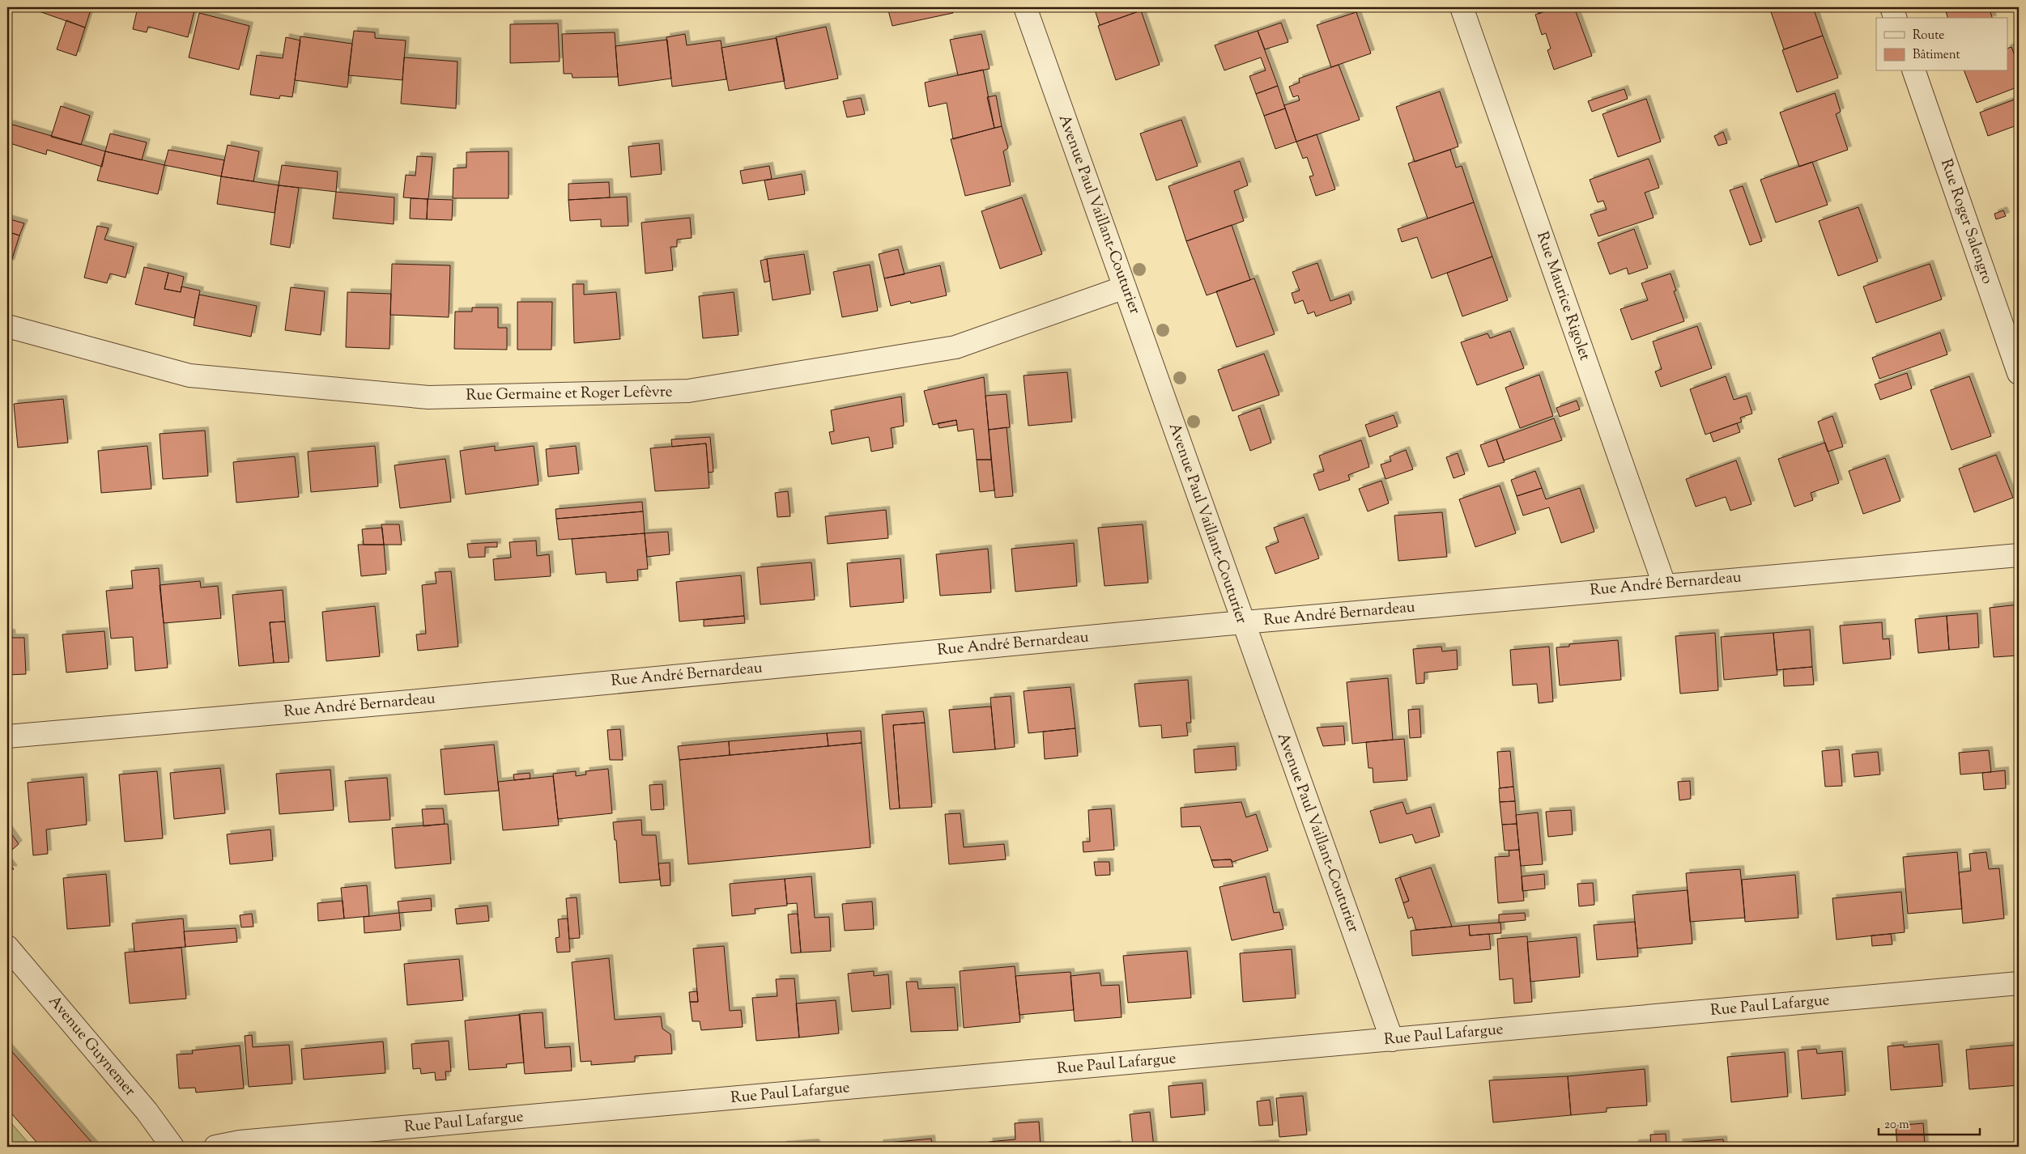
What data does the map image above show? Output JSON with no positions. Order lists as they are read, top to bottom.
{
  "streets": {
    "street": [
      "Avenue Paul Vaillant-Couturier",
      "Rue Roger Salengro",
      "Rue Maurice Rigolet",
      "Rue Germaine et Roger Lefèvre",
      "Rue André Bernardeau",
      "Rue Paul Lafargue",
      "Avenue Guynemer"
    ]
  },
  "crossings": [
    ["Avenue Paul Vaillant-Couturier", "Rue Germaine et Roger Lefèvre"],
    ["Avenue Paul Vaillant-Couturier", "Rue André Bernardeau"],
    ["Avenue Paul Vaillant-Couturier", "Rue Paul Lafargue"],
    ["Rue Maurice Rigolet", "Rue André Bernardeau"]
  ],
  "legend": ["Route", "Bâtiment"],
  "scale_bar": "20 m"
}
